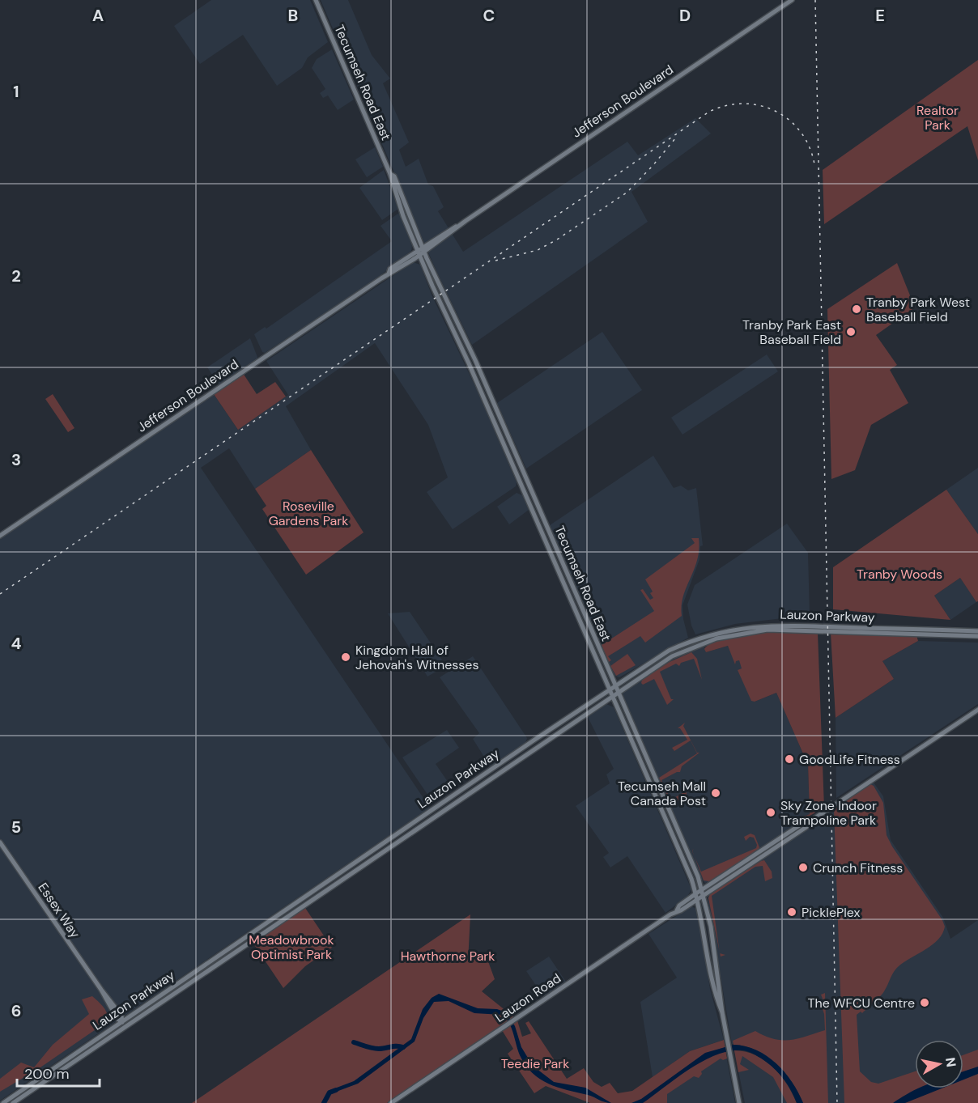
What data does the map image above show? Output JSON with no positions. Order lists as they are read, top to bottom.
{
  "streets": {
    "main road": [
      "Tecumseh Road East",
      "Jefferson Boulevard",
      "Lauzon Parkway",
      "Essex Way",
      "Lauzon Road"
    ]
  },
  "crossings": [
    ["Tecumseh Road East", "Jefferson Boulevard"],
    ["Tecumseh Road East", "Lauzon Parkway"],
    ["Tecumseh Road East", "Lauzon Road"],
    ["Lauzon Parkway", "Essex Way"]
  ],
  "parks": [
    "Realtor Park",
    "Roseville Gardens Park",
    "Tranby Woods",
    "Meadowbrook Optimist Park",
    "Hawthorne Park",
    "Teedie Park"
  ],
  "places": [
    "Tranby Park West Baseball Field",
    "Tranby Park East Baseball Field",
    "Kingdom Hall of Jehovah's Witnesses",
    "GoodLife Fitness",
    "Tecumseh Mall Canada Post",
    "Sky Zone Indoor Trampoline Park",
    "Crunch Fitness",
    "PicklePlex",
    "The WFCU Centre"
  ],
  "scale_bar": "200 m",
  "north": "right",
  "grid": {
    "columns": [
      "A",
      "B",
      "C",
      "D",
      "E"
    ],
    "rows": [
      "1",
      "2",
      "3",
      "4",
      "5",
      "6"
    ]
  }
}
